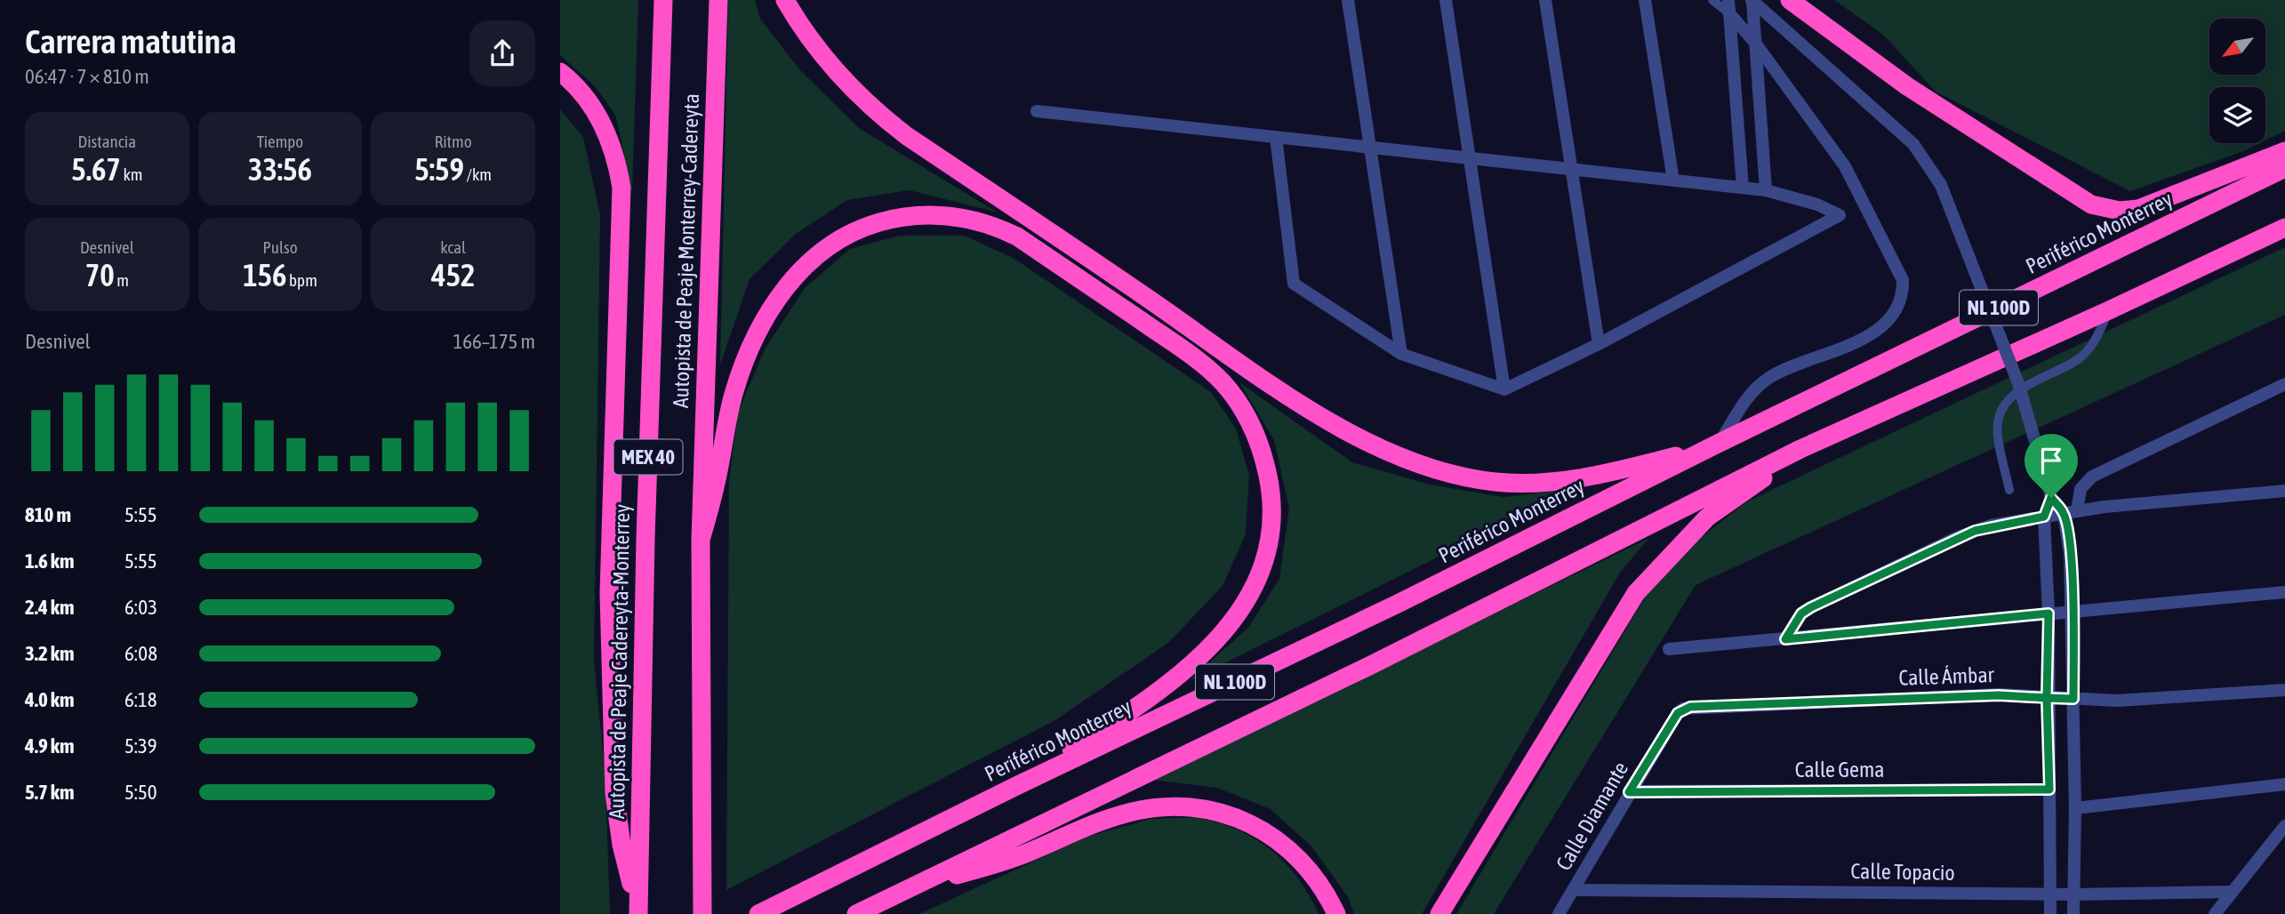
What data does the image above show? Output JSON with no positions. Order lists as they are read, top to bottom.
{
  "streets": {
    "highway": [
      "Periférico Monterrey",
      "Autopista de Peaje Monterrey-Cadereyta",
      "NL 100D",
      "MEX 40",
      "Autopista de Peaje Cadereyta-Monterrey"
    ],
    "street": [
      "Calle Ámbar",
      "Calle Gema",
      "Calle Diamante",
      "Calle Topacio"
    ]
  },
  "crossings": [
    ["Calle Ámbar", "Calle Diamante"],
    ["Calle Gema", "Calle Diamante"],
    ["Calle Diamante", "Calle Topacio"]
  ],
  "north": "bottom left",
  "page": {
    "heading": ["Carrera matutina", "06:47 · 7 × 810 m"],
    "stats": [
      ["Distancia", "5.67 km"],
      ["Tiempo", "33:56"],
      ["Ritmo", "5:59 /km"],
      ["Desnivel", "70 m"],
      ["Pulso", "156 bpm"],
      ["kcal", "452"]
    ],
    "chart": ["Desnivel", "166–175 m"],
    "list": [
      {
        "name": "810 m",
        "note": "5:55"
      },
      {
        "name": "1.6 km",
        "note": "5:55"
      },
      {
        "name": "2.4 km",
        "note": "6:03"
      },
      {
        "name": "3.2 km",
        "note": "6:08"
      },
      {
        "name": "4.0 km",
        "note": "6:18"
      },
      {
        "name": "4.9 km",
        "note": "5:39"
      },
      {
        "name": "5.7 km",
        "note": "5:50"
      }
    ]
  }
}
